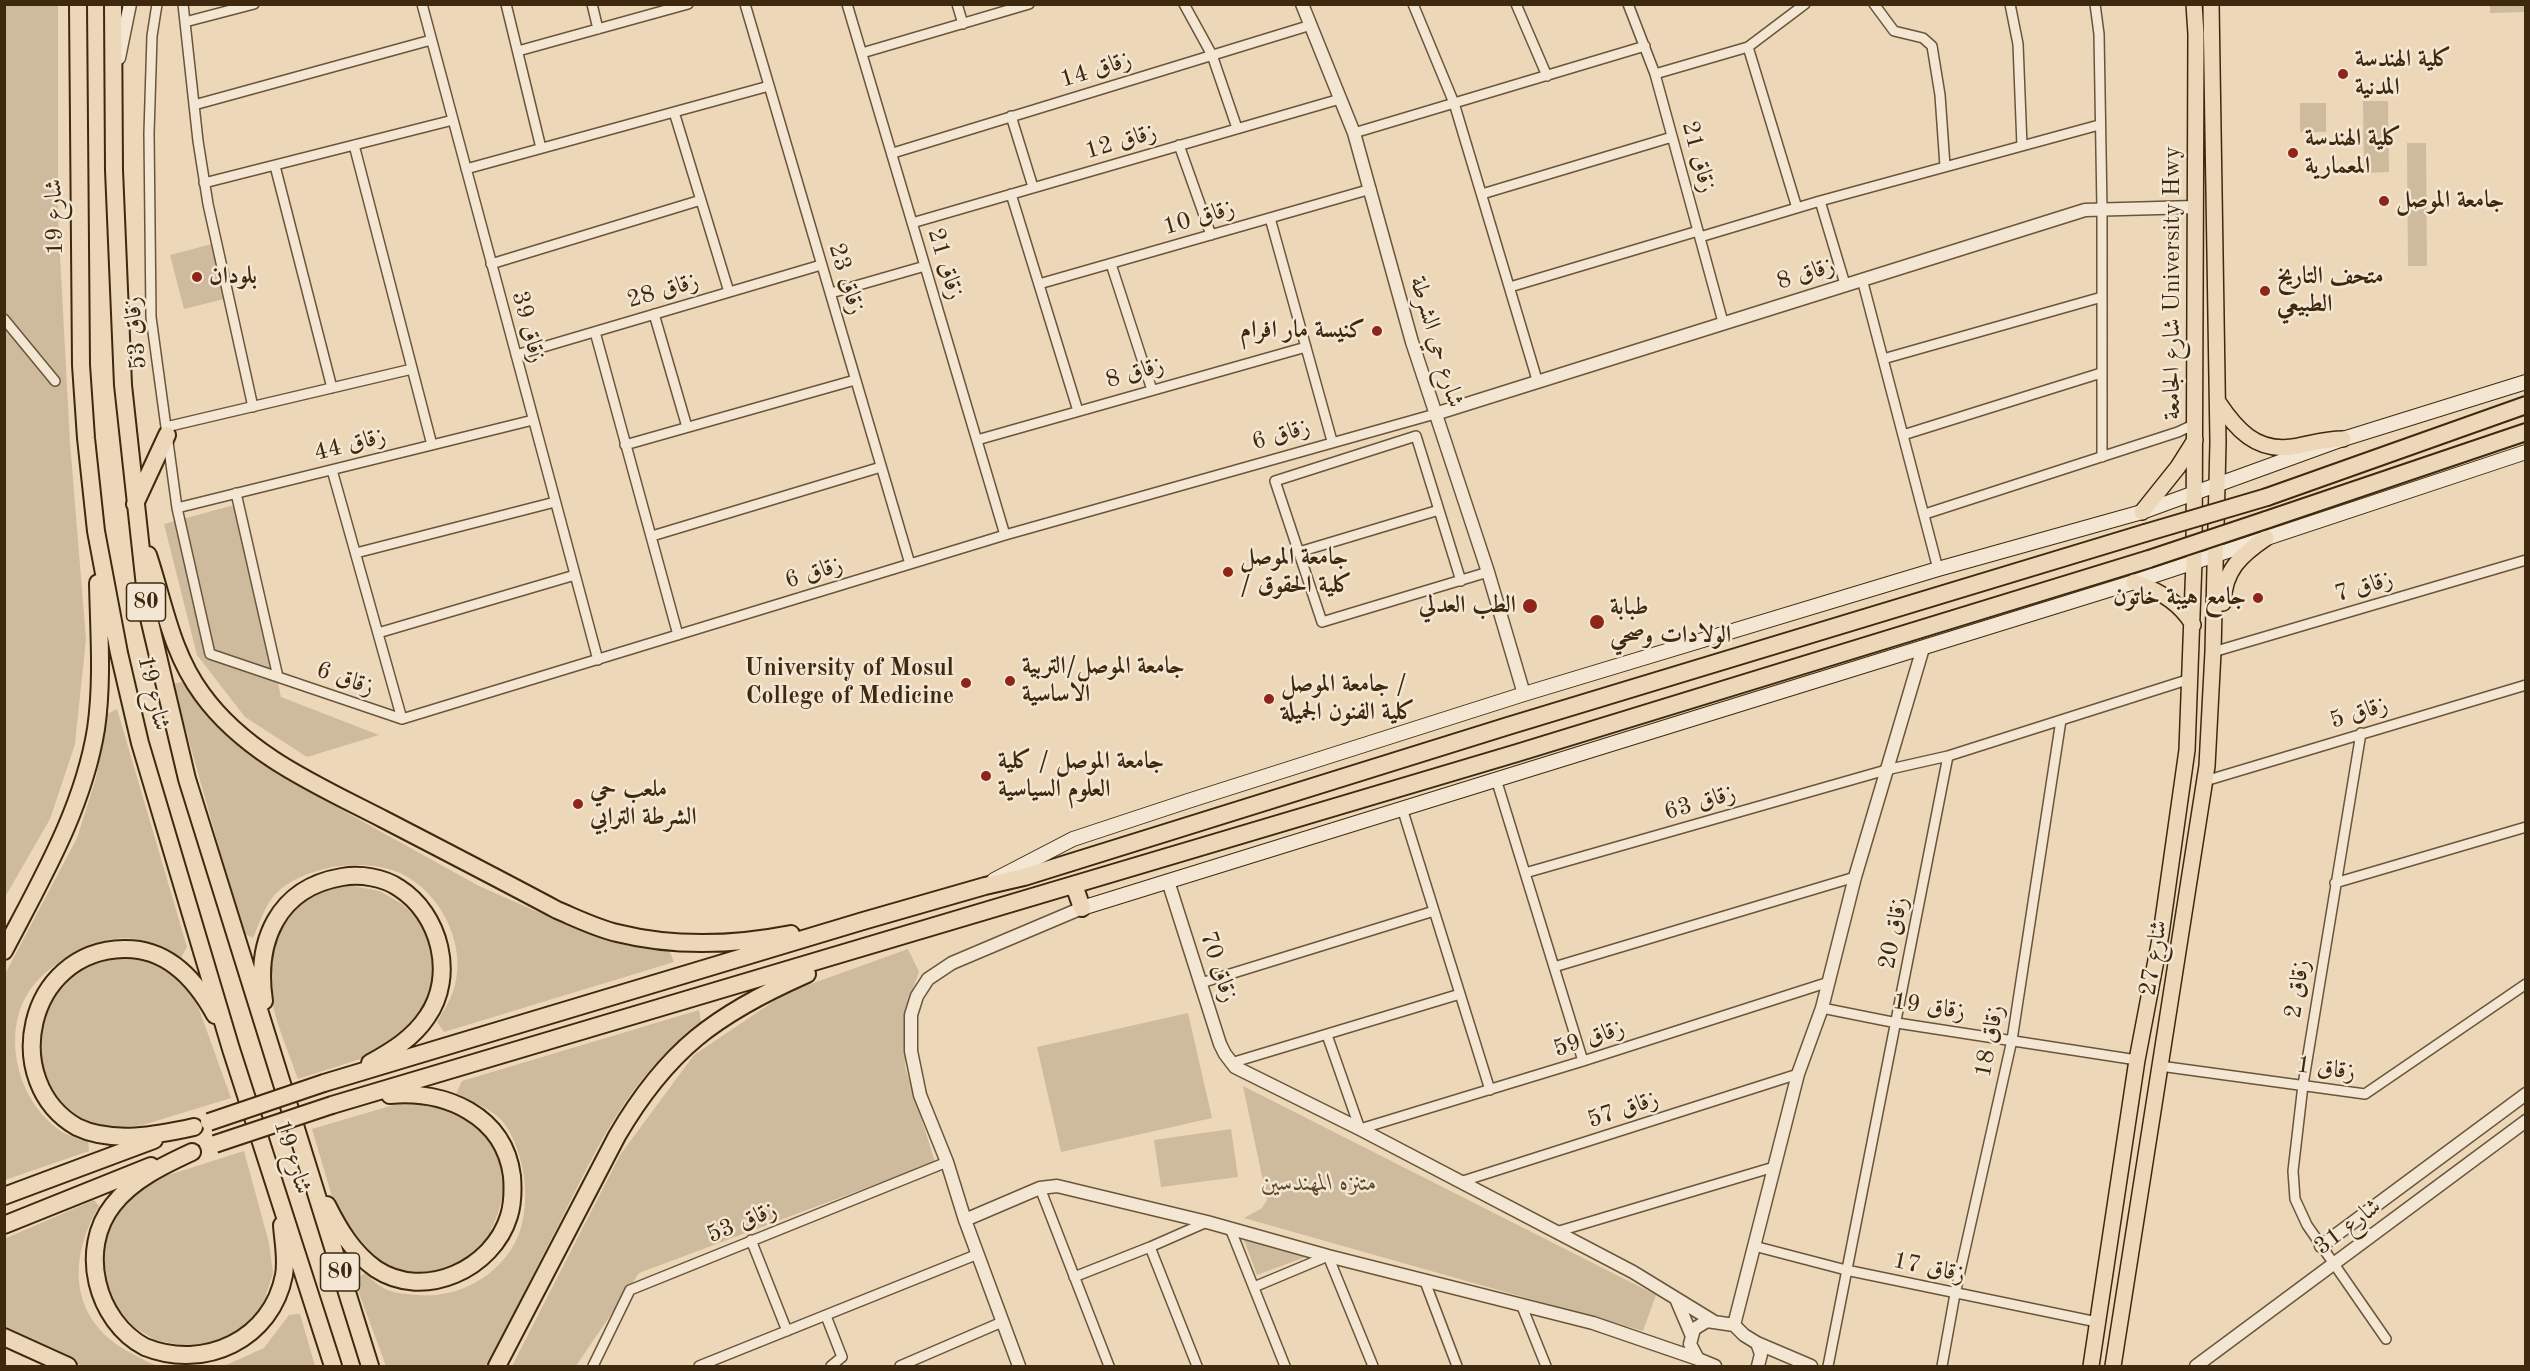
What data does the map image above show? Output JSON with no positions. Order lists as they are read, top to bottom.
{
  "streets": {
    "highway": ["شارع 19", "80"],
    "main road": ["شارع الجامعة University Hwy", "شارع 27"],
    "street": [
      "زقاق 14",
      "زقاق 12",
      "زقاق 21",
      "زقاق 10",
      "زقاق 8",
      "زقاق 23",
      "زقاق 28",
      "زقاق 39",
      "زقاق 53",
      "شارع حي الشرطة",
      "زقاق 6",
      "زقاق 44",
      "زقاق 7",
      "زقاق 5",
      "زقاق 63",
      "زقاق 20",
      "زقاق 70",
      "زقاق 2",
      "زقاق 19",
      "زقاق 59",
      "زقاق 18",
      "زقاق 1",
      "زقاق 57",
      "شارع 31",
      "زقاق 17"
    ]
  },
  "crossings": [
    ["زقاق 14", "زقاق 21"],
    ["زقاق 14", "شارع حي الشرطة"],
    ["زقاق 12", "زقاق 21"],
    ["زقاق 12", "شارع حي الشرطة"],
    ["زقاق 21", "زقاق 8"],
    ["زقاق 21", "زقاق 6"],
    ["زقاق 10", "شارع حي الشرطة"],
    ["زقاق 8", "شارع الجامعة University Hwy"],
    ["زقاق 8", "شارع حي الشرطة"],
    ["زقاق 8", "زقاق 6"],
    ["زقاق 23", "زقاق 28"],
    ["زقاق 23", "زقاق 6"],
    ["شارع الجامعة University Hwy", "شارع 27"],
    ["زقاق 28", "زقاق 39"],
    ["زقاق 39", "زقاق 6"],
    ["زقاق 39", "زقاق 44"],
    ["زقاق 53", "زقاق 6"],
    ["زقاق 53", "زقاق 44"],
    ["شارع حي الشرطة", "زقاق 6"],
    ["زقاق 7", "شارع 27"],
    ["زقاق 5", "شارع 27"],
    ["زقاق 5", "زقاق 2"],
    ["زقاق 63", "زقاق 20"],
    ["زقاق 20", "زقاق 19"],
    ["زقاق 20", "زقاق 17"],
    ["شارع 27", "زقاق 19"],
    ["شارع 27", "زقاق 1"],
    ["شارع 27", "زقاق 17"],
    ["زقاق 2", "زقاق 1"],
    ["زقاق 2", "شارع 31"],
    ["زقاق 19", "زقاق 18"],
    ["زقاق 18", "زقاق 17"]
  ],
  "parks": ["متنزه المهندسين"],
  "places": [
    "كلية الهندسة المدنية",
    "كلية الهندسة المعمارية",
    "جامعة الموصل",
    "بلودان",
    "متحف التاريخ الطبيعي",
    "كنيسة مار افرام",
    "جامعة الموصل / كلية الحقوق",
    "جامع هيبة خاتون",
    "الطب العدلي",
    "طبابة الولادات وصحي",
    "جامعة الموصل/التربية الاساسية",
    "University of Mosul College of Medicine",
    "جامعة الموصل / كلية الفنون الجميلة",
    "جامعة الموصل / كلية العلوم السياسية",
    "ملعب حي الشرطة الترابي"
  ]
}
